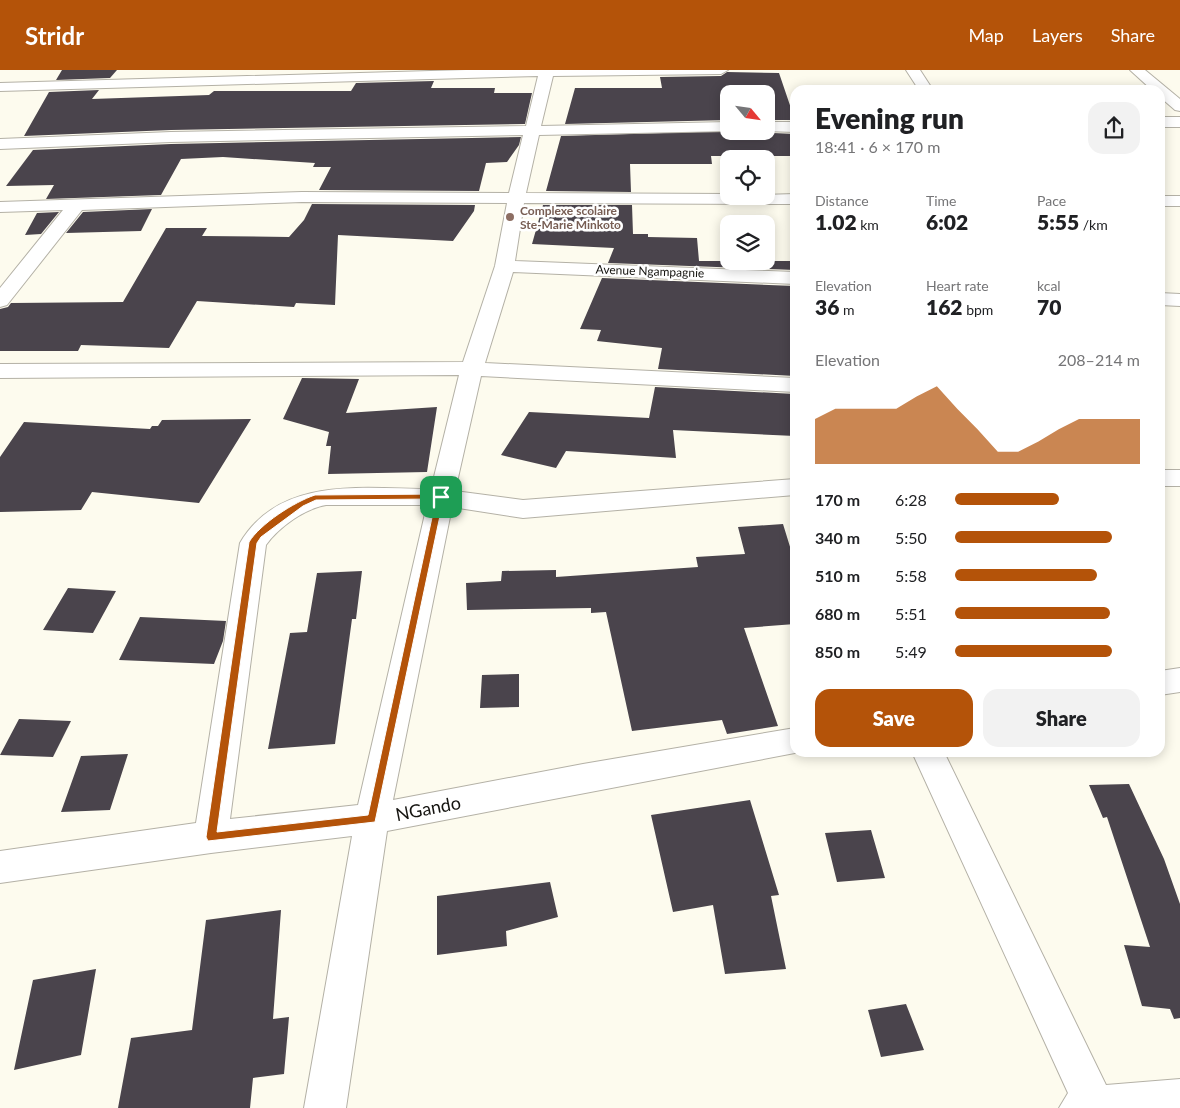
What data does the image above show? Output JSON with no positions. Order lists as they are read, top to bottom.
{
  "streets": {
    "street": ["Avenue Ngampagnie", "NGando"]
  },
  "places": ["Complexe scolaire Ste-Marie Minkoto"],
  "north": "bottom right",
  "page": {
    "header": "Stridr",
    "nav": ["Map", "Layers", "Share"],
    "heading": ["Evening run", "18:41 · 6 × 170 m"],
    "stats": [
      ["Distance", "1.02 km"],
      ["Time", "6:02"],
      ["Pace", "5:55 /km"],
      ["Elevation", "36 m"],
      ["Heart rate", "162 bpm"],
      ["kcal", "70"]
    ],
    "chart": ["Elevation", "208–214 m"],
    "list": [
      {
        "name": "170 m",
        "note": "6:28"
      },
      {
        "name": "340 m",
        "note": "5:50"
      },
      {
        "name": "510 m",
        "note": "5:58"
      },
      {
        "name": "680 m",
        "note": "5:51"
      },
      {
        "name": "850 m",
        "note": "5:49"
      }
    ],
    "buttons": ["Save", "Share"]
  }
}
